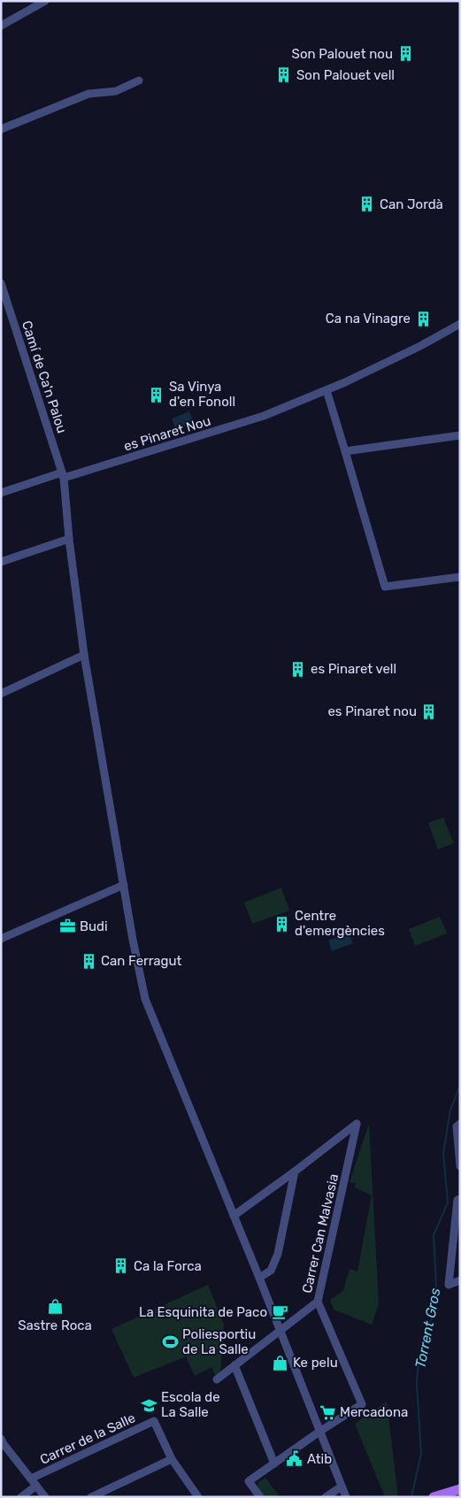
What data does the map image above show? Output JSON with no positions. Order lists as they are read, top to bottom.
{
  "streets": {
    "street": [
      "Camí de Ca'n Palou",
      "es Pinaret Nou",
      "Carrer Can Malvasia",
      "Carrer de la Salle"
    ]
  },
  "crossings": [
    ["Camí de Ca'n Palou", "es Pinaret Nou"],
    ["Camí de Ca'n Palou", "Carrer Can Malvasia"]
  ],
  "water": ["Torrent Gros"],
  "places": {
    "building": [
      "Son Palouet nou",
      "Son Palouet vell",
      "Can Jordà",
      "Ca na Vinagre",
      "Sa Vinya d'en Fonoll",
      "es Pinaret vell",
      "es Pinaret nou",
      "Centre d'emergències",
      "Can Ferragut",
      "Ca la Forca"
    ],
    "office": ["Budi"],
    "shop": ["Sastre Roca", "Ke pelu"],
    "cafe": ["La Esquinita de Paco"],
    "sports": ["Poliesportiu de La Salle"],
    "school or university": ["Escola de La Salle"],
    "supermarket": ["Mercadona"],
    "public building": ["Atib"]
  }
}
